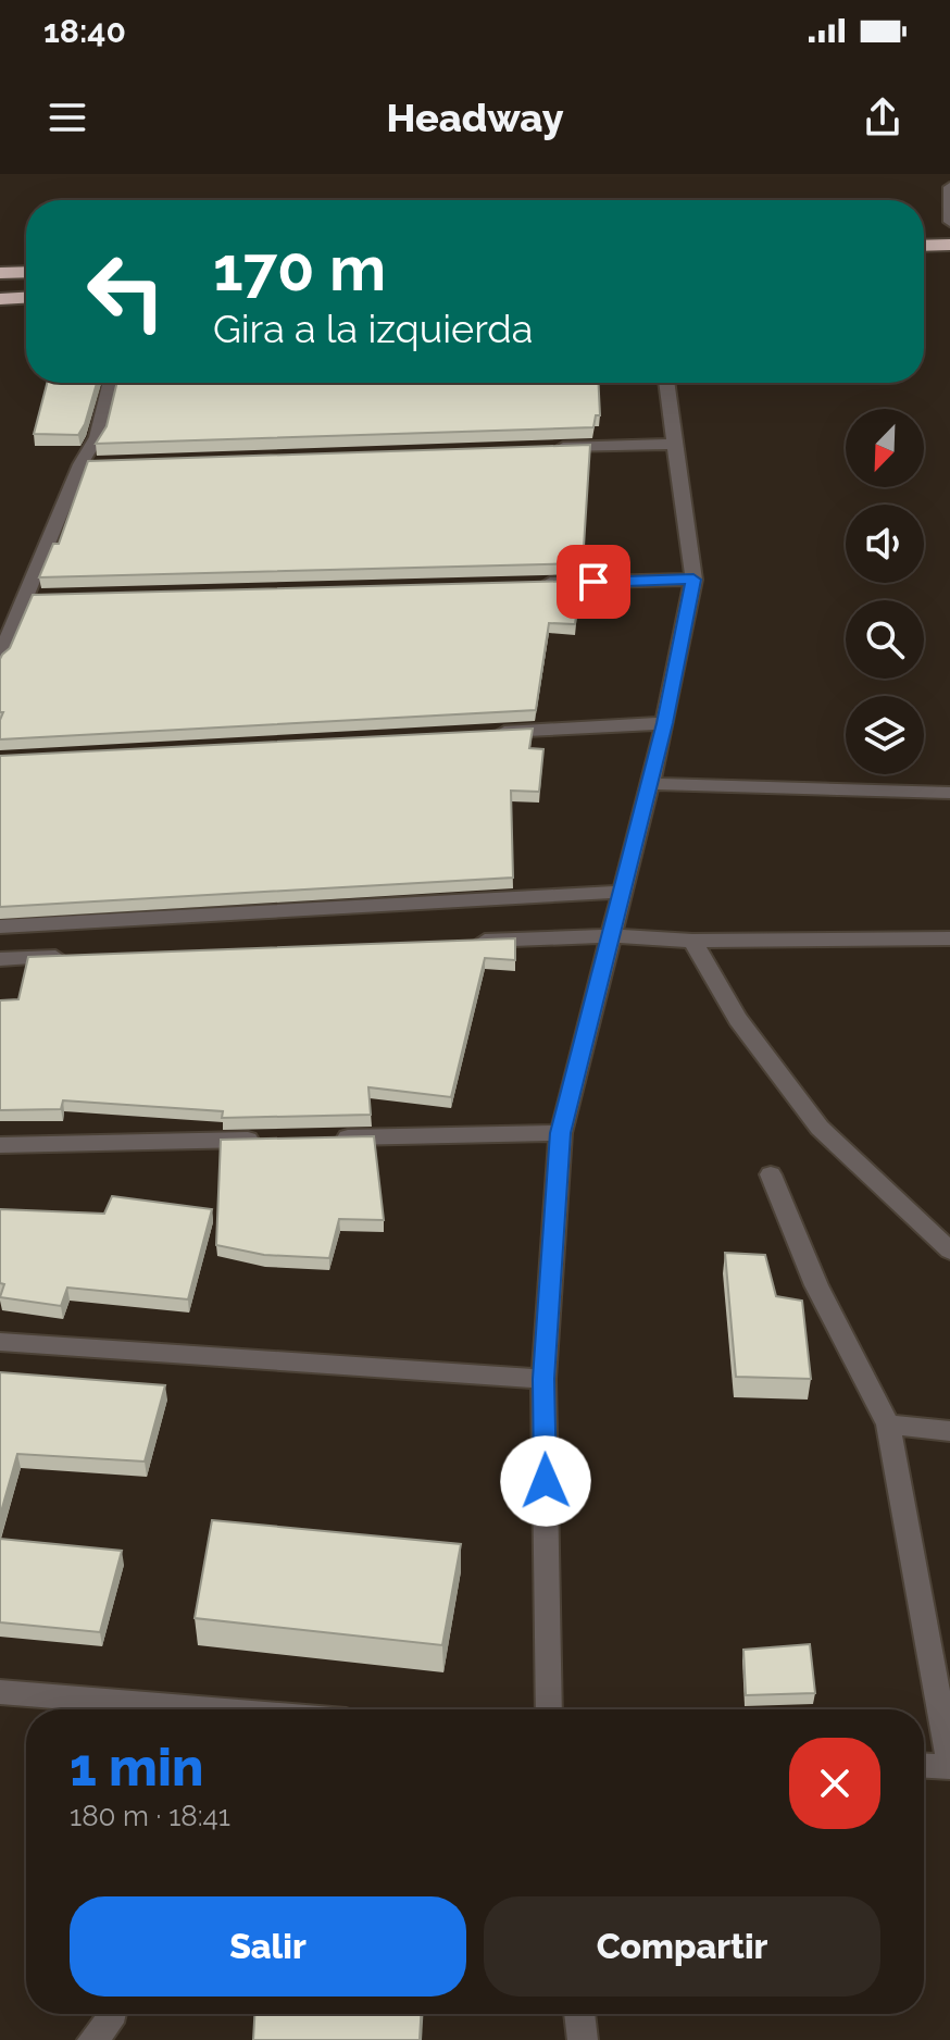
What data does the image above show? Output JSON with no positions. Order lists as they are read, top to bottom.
{
  "north": "bottom left",
  "page": {
    "status": "18:40",
    "header": "Headway",
    "turn": ["170 m", "Gira a la izquierda"],
    "heading": ["1 min", "180 m · 18:41"],
    "buttons": ["Salir", "Compartir"]
  }
}
